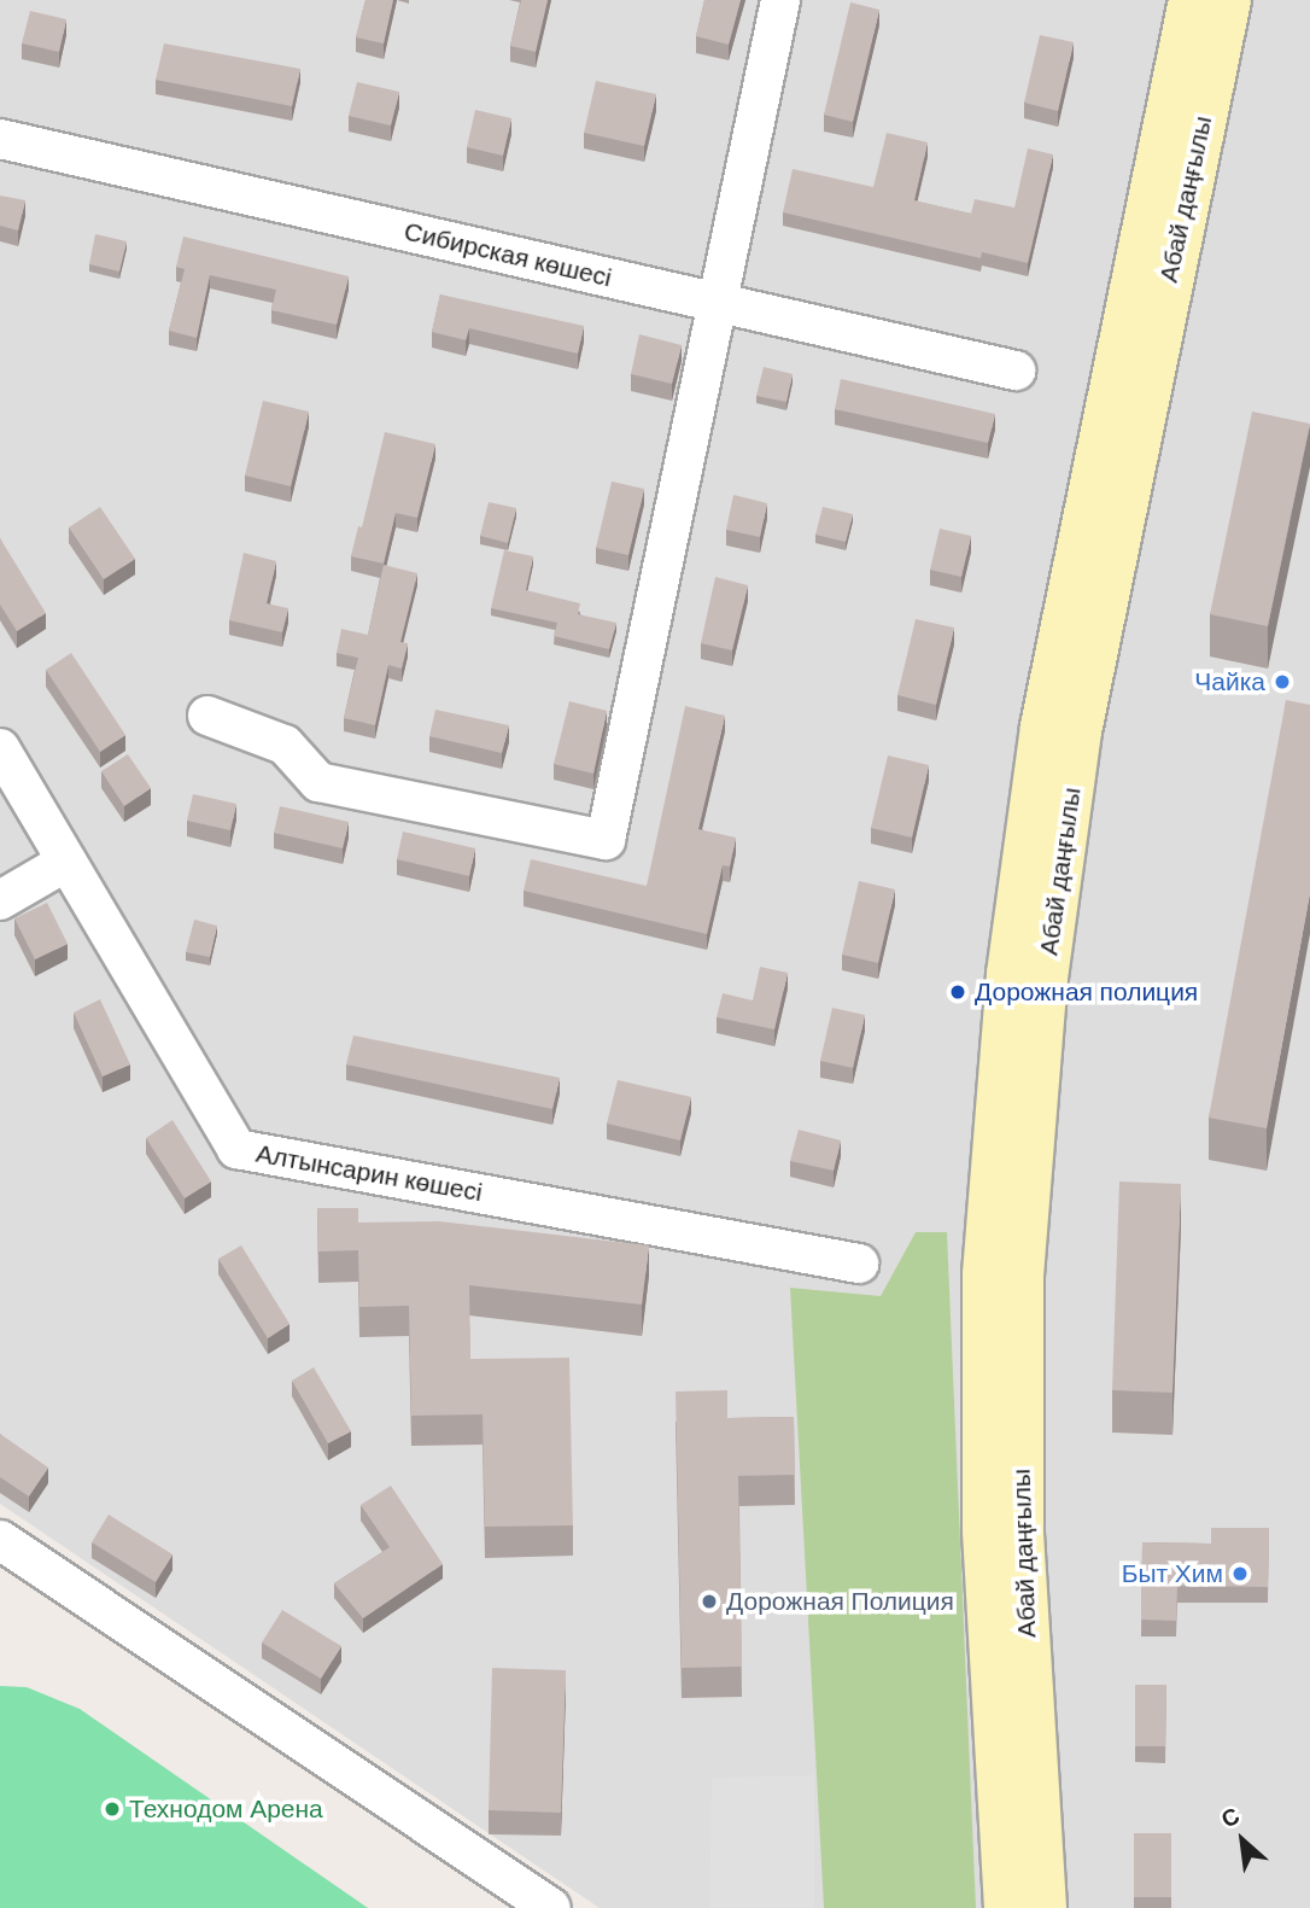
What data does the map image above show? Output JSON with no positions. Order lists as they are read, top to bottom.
{
  "streets": {
    "main road": ["Абай даңғылы"],
    "street": ["Сибирская көшесі", "Алтынсарин көшесі"]
  },
  "places": [
    "Чайка",
    "Дорожная полиция",
    "Быт Хим",
    "Дорожная Полиция",
    "Технодом Арена"
  ],
  "north": "top left"
}
